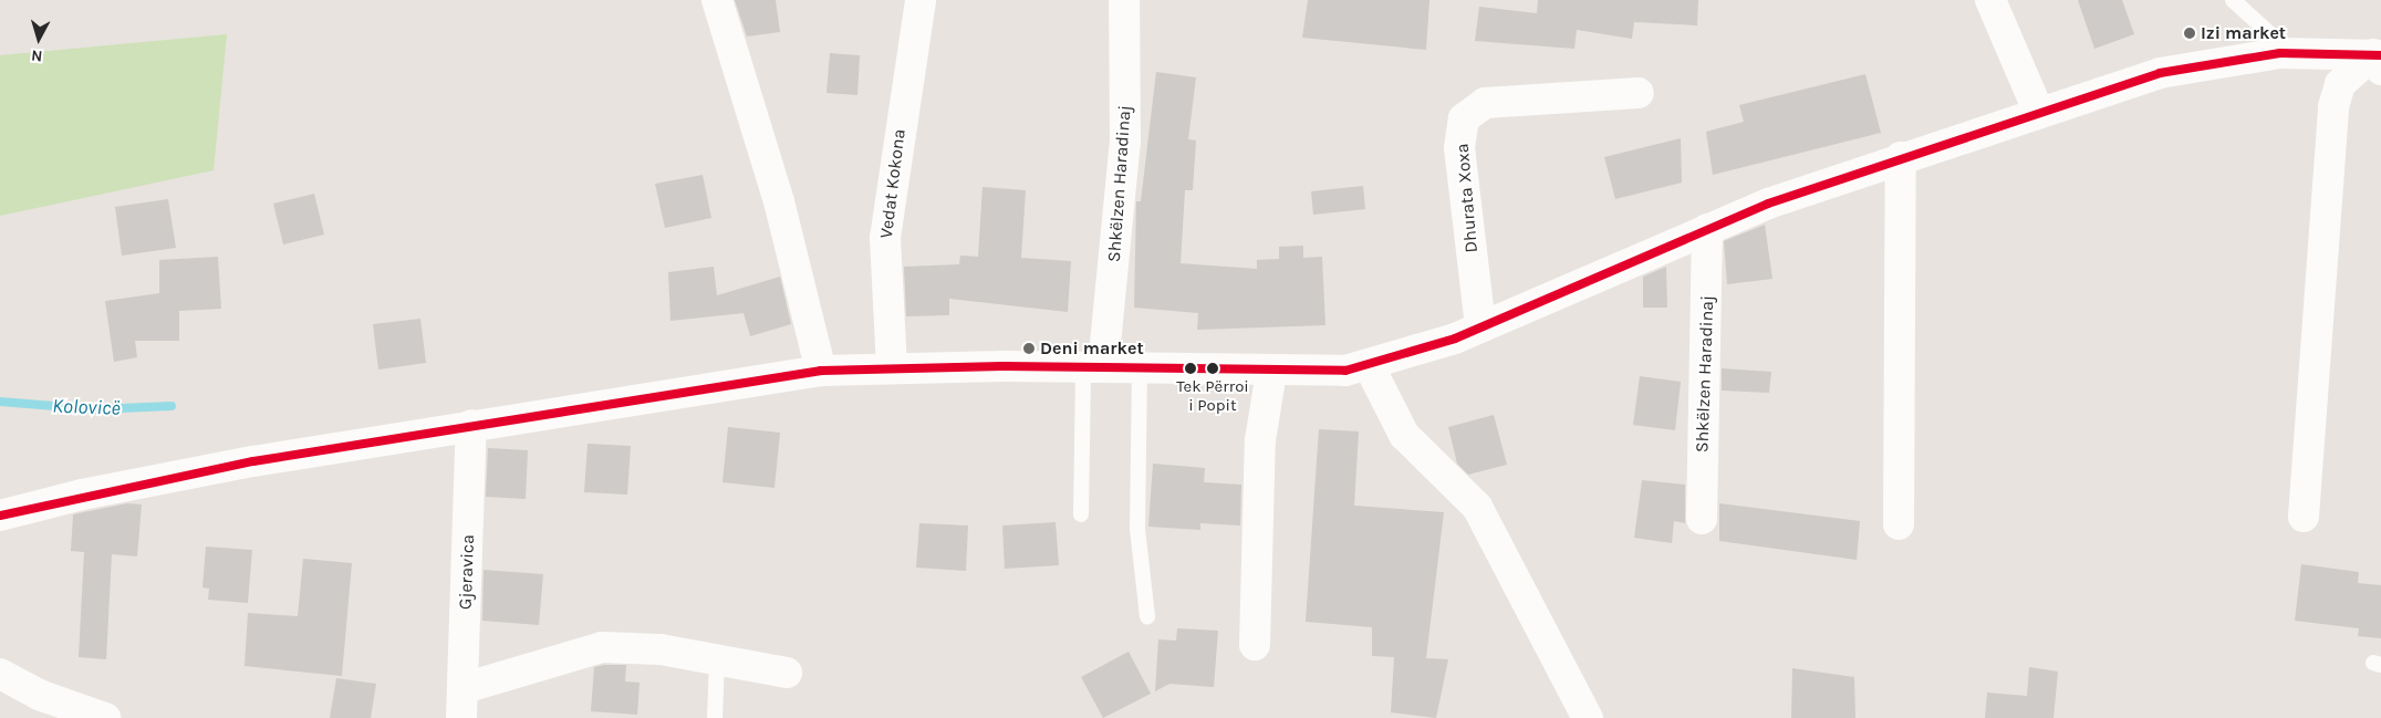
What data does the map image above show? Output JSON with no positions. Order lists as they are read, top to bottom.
{
  "streets": {
    "street": [
      "Vedat Kokona",
      "Shkëlzen Haradinaj",
      "Dhurata Xoxa",
      "Gjeravica"
    ]
  },
  "water": ["Kolovicë"],
  "places": ["Izi market", "Deni market", "Tek Përroi i Popit"],
  "north": "bottom"
}
